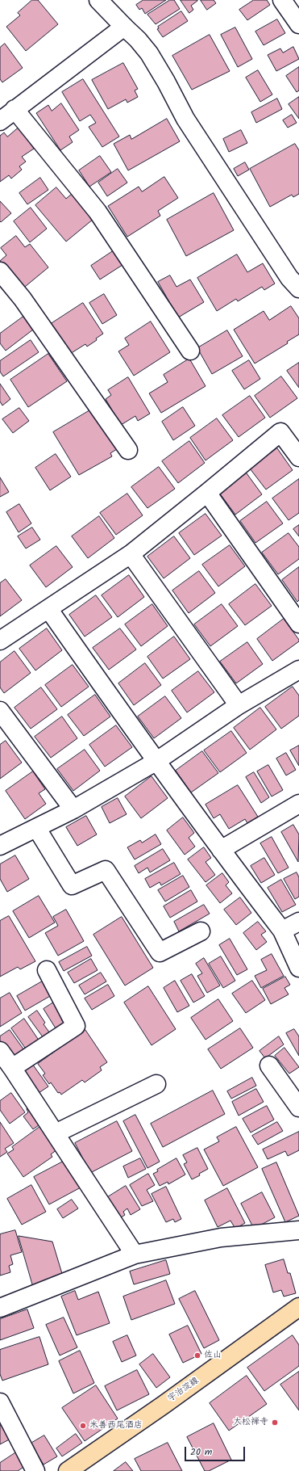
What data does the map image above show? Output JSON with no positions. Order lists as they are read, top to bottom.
{
  "streets": {
    "main road": ["宇治淀線"]
  },
  "places": ["佐山", "大松禅寺", "米善西尾酒店"],
  "scale_bar": "20 m"
}
